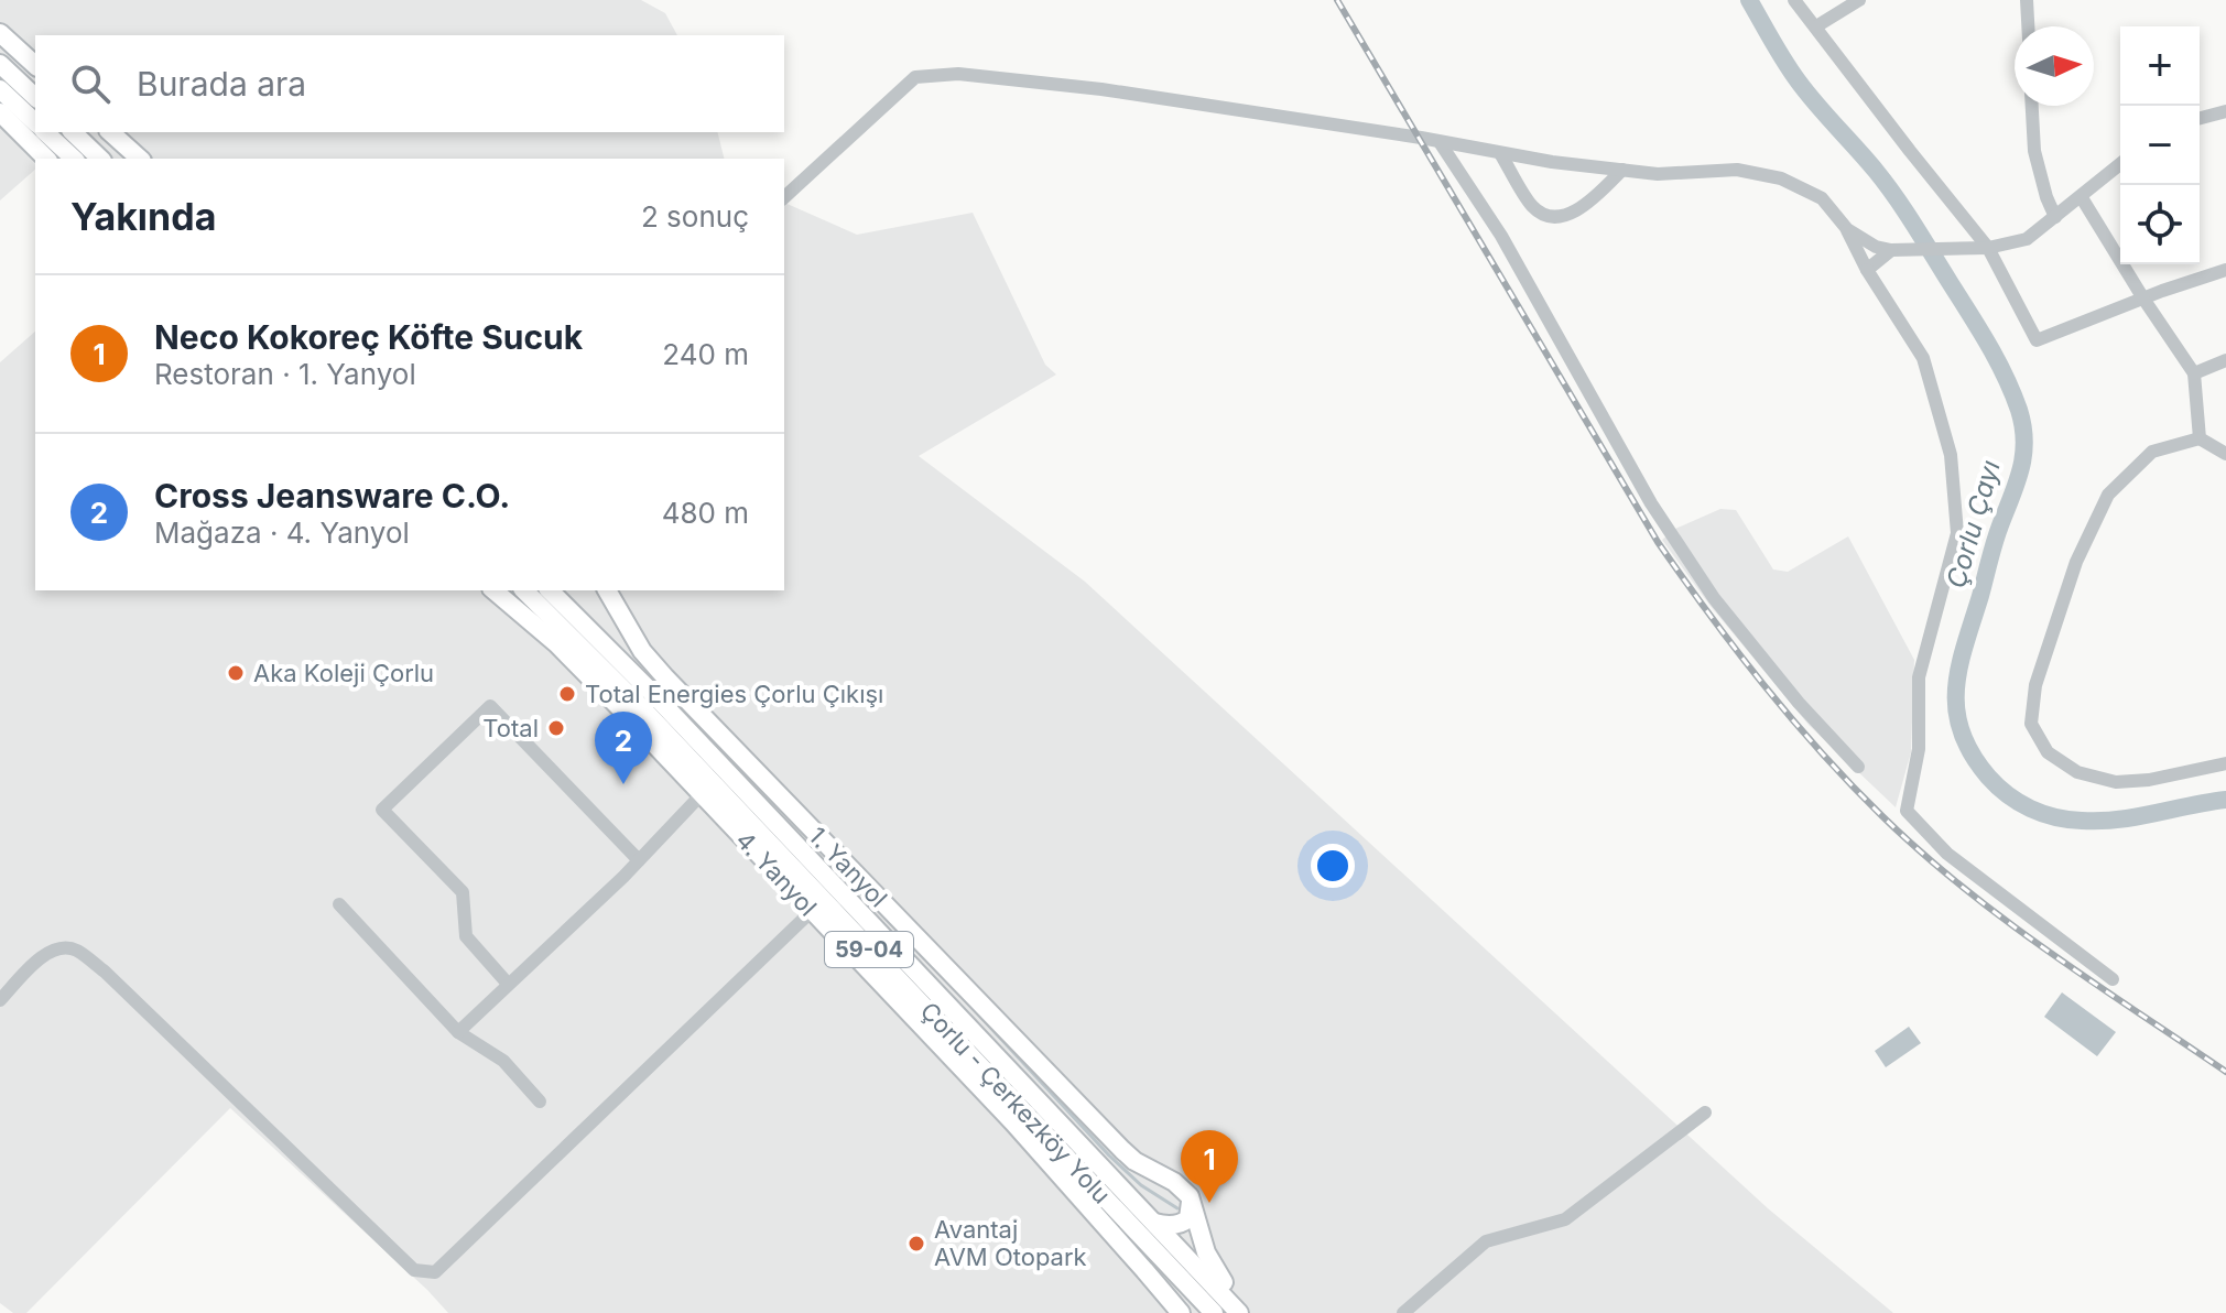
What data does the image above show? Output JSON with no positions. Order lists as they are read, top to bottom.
{
  "streets": {
    "main road": [
      "1. Yanyol",
      "4. Yanyol",
      "59-04",
      "Çorlu - Çerkezköy Yolu"
    ]
  },
  "water": ["Çorlu Çayı"],
  "places": [
    "Aka Koleji Çorlu",
    "Total Energies Çorlu Çıkışı",
    "Total",
    "Avantaj AVM Otopark"
  ],
  "north": "right",
  "page": {
    "map_buttons": ["+", "−"],
    "search": "Burada ara",
    "heading": ["Yakında", "2 sonuç"],
    "list": [
      {
        "mark": "1",
        "name": "Neco Kokoreç Köfte Sucuk",
        "note": "Restoran · 1. Yanyol",
        "value": "240 m"
      },
      {
        "mark": "2",
        "name": "Cross Jeansware C.O.",
        "note": "Mağaza · 4. Yanyol",
        "value": "480 m"
      }
    ],
    "pins": ["2", "1"]
  }
}
